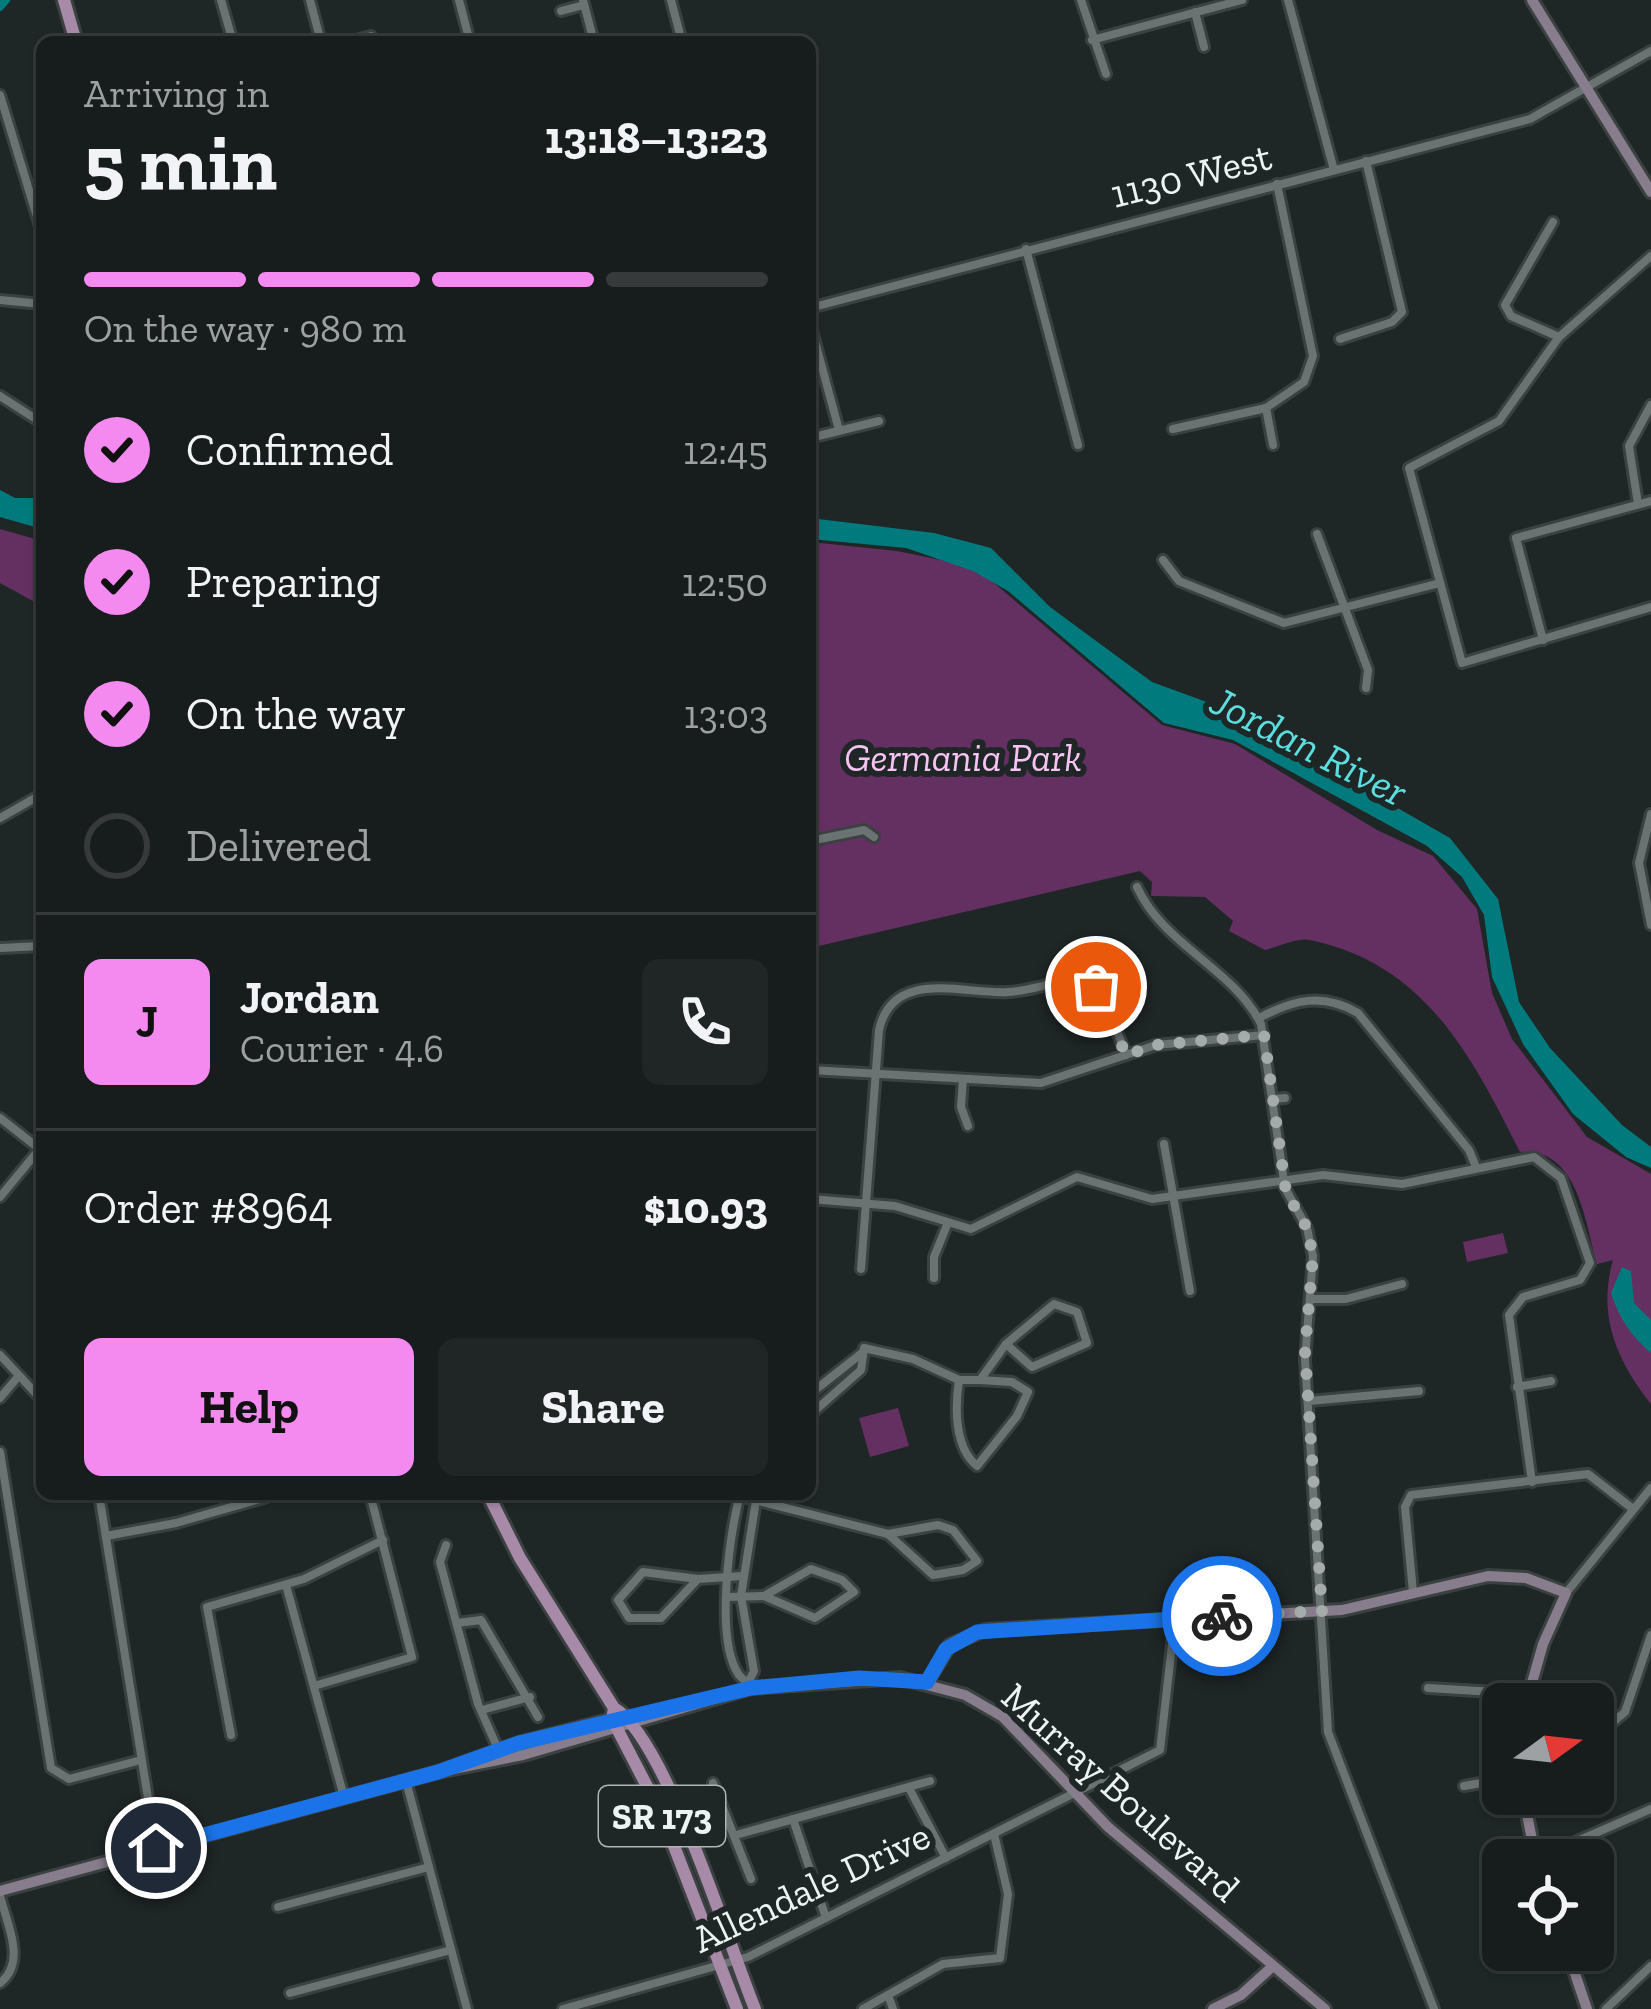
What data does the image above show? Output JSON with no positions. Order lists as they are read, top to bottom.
{
  "streets": {
    "main road": ["Murray Boulevard", "SR 173"],
    "street": ["1130 West", "Allendale Drive"]
  },
  "crossings": [
    ["Murray Boulevard", "SR 173"],
    ["Murray Boulevard", "Allendale Drive"],
    ["SR 173", "Allendale Drive"]
  ],
  "water": ["Jordan River"],
  "parks": ["Germania Park"],
  "north": "right",
  "page": {
    "heading": ["5 min", "Arriving in", "13:18–13:23"],
    "panel": [
      "Jordan",
      "Courier · 4.6",
      "Order #8964",
      "$10.93"
    ],
    "bar": "On the way · 980 m",
    "list": [
      ["Confirmed", "12:45"],
      ["Preparing", "12:50"],
      ["On the way", "13:03"],
      "Delivered"
    ],
    "round": "J",
    "buttons": ["Help", "Share"]
  }
}
